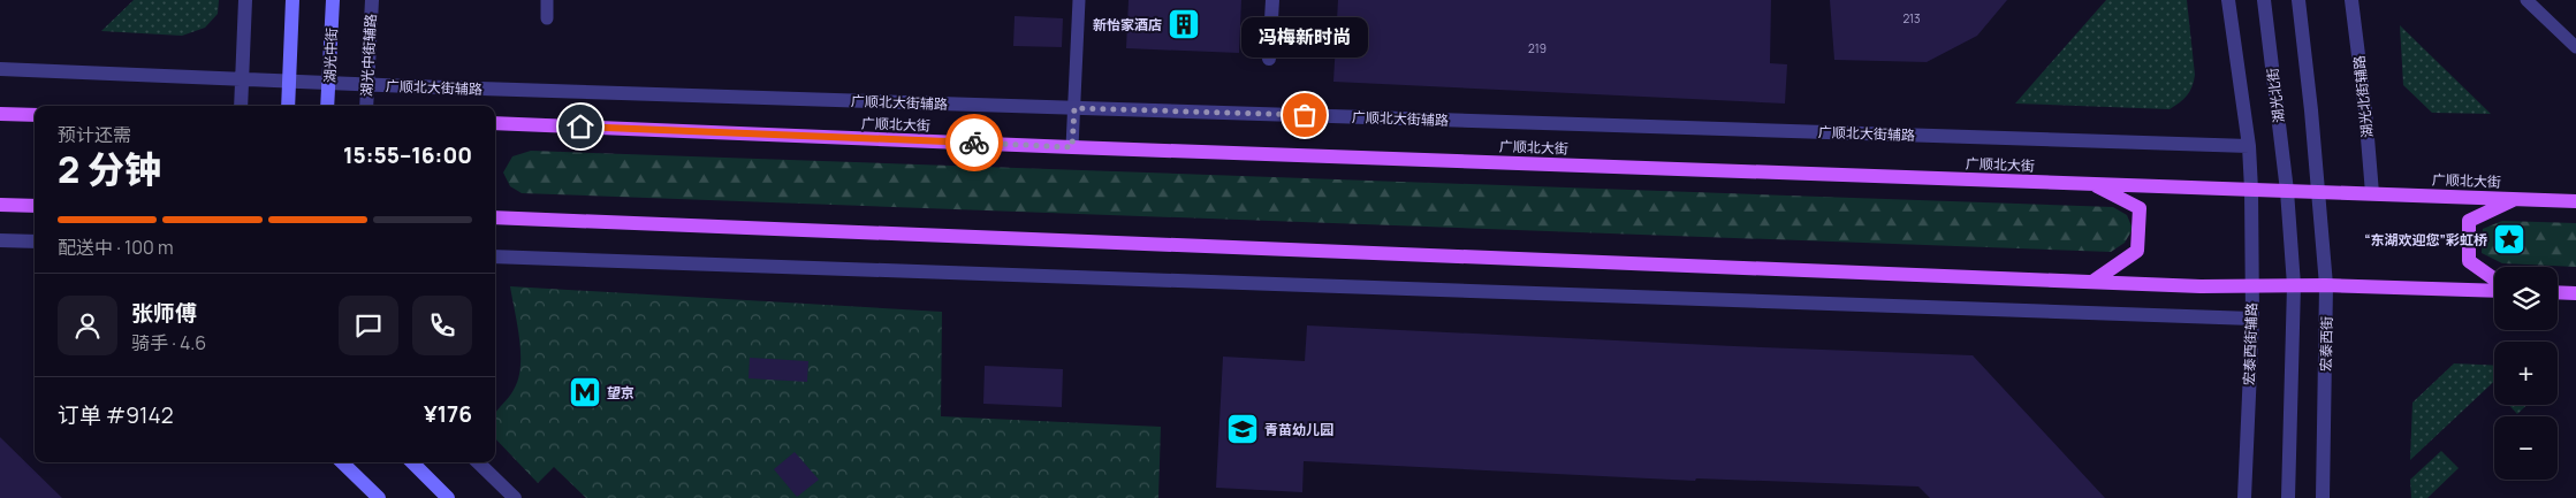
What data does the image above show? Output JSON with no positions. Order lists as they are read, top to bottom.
{
  "streets": {
    "main road": ["湖光中街", "广顺北大街"],
    "street": [
      "湖光中街辅路",
      "广顺北大街辅路",
      "湖光北街",
      "湖光北街辅路",
      "宏泰西街辅路",
      "宏泰西街"
    ]
  },
  "crossings": [
    ["湖光中街", "广顺北大街辅路"],
    ["湖光中街辅路", "广顺北大街辅路"],
    ["湖光北街", "广顺北大街"],
    ["湖光北街辅路", "广顺北大街"],
    ["广顺北大街", "宏泰西街辅路"],
    ["广顺北大街", "宏泰西街"]
  ],
  "places": {
    "building": ["新怡家酒店"],
    "other": ["冯梅新时尚"],
    "place": ["“东湖欢迎您”彩虹桥"],
    "metro station": ["望京"],
    "school or university": ["青苗幼儿园"]
  },
  "house_numbers": ["213", "219"],
  "page": {
    "bubble": "冯梅新时尚",
    "heading": ["2 分钟", "预计还需", "15:55–16:00"],
    "panel": [
      "张师傅",
      "骑手 · 4.6",
      "订单 #9142",
      "¥176"
    ],
    "bar": "配送中 · 100 m",
    "map_buttons": ["+", "−"]
  }
}
